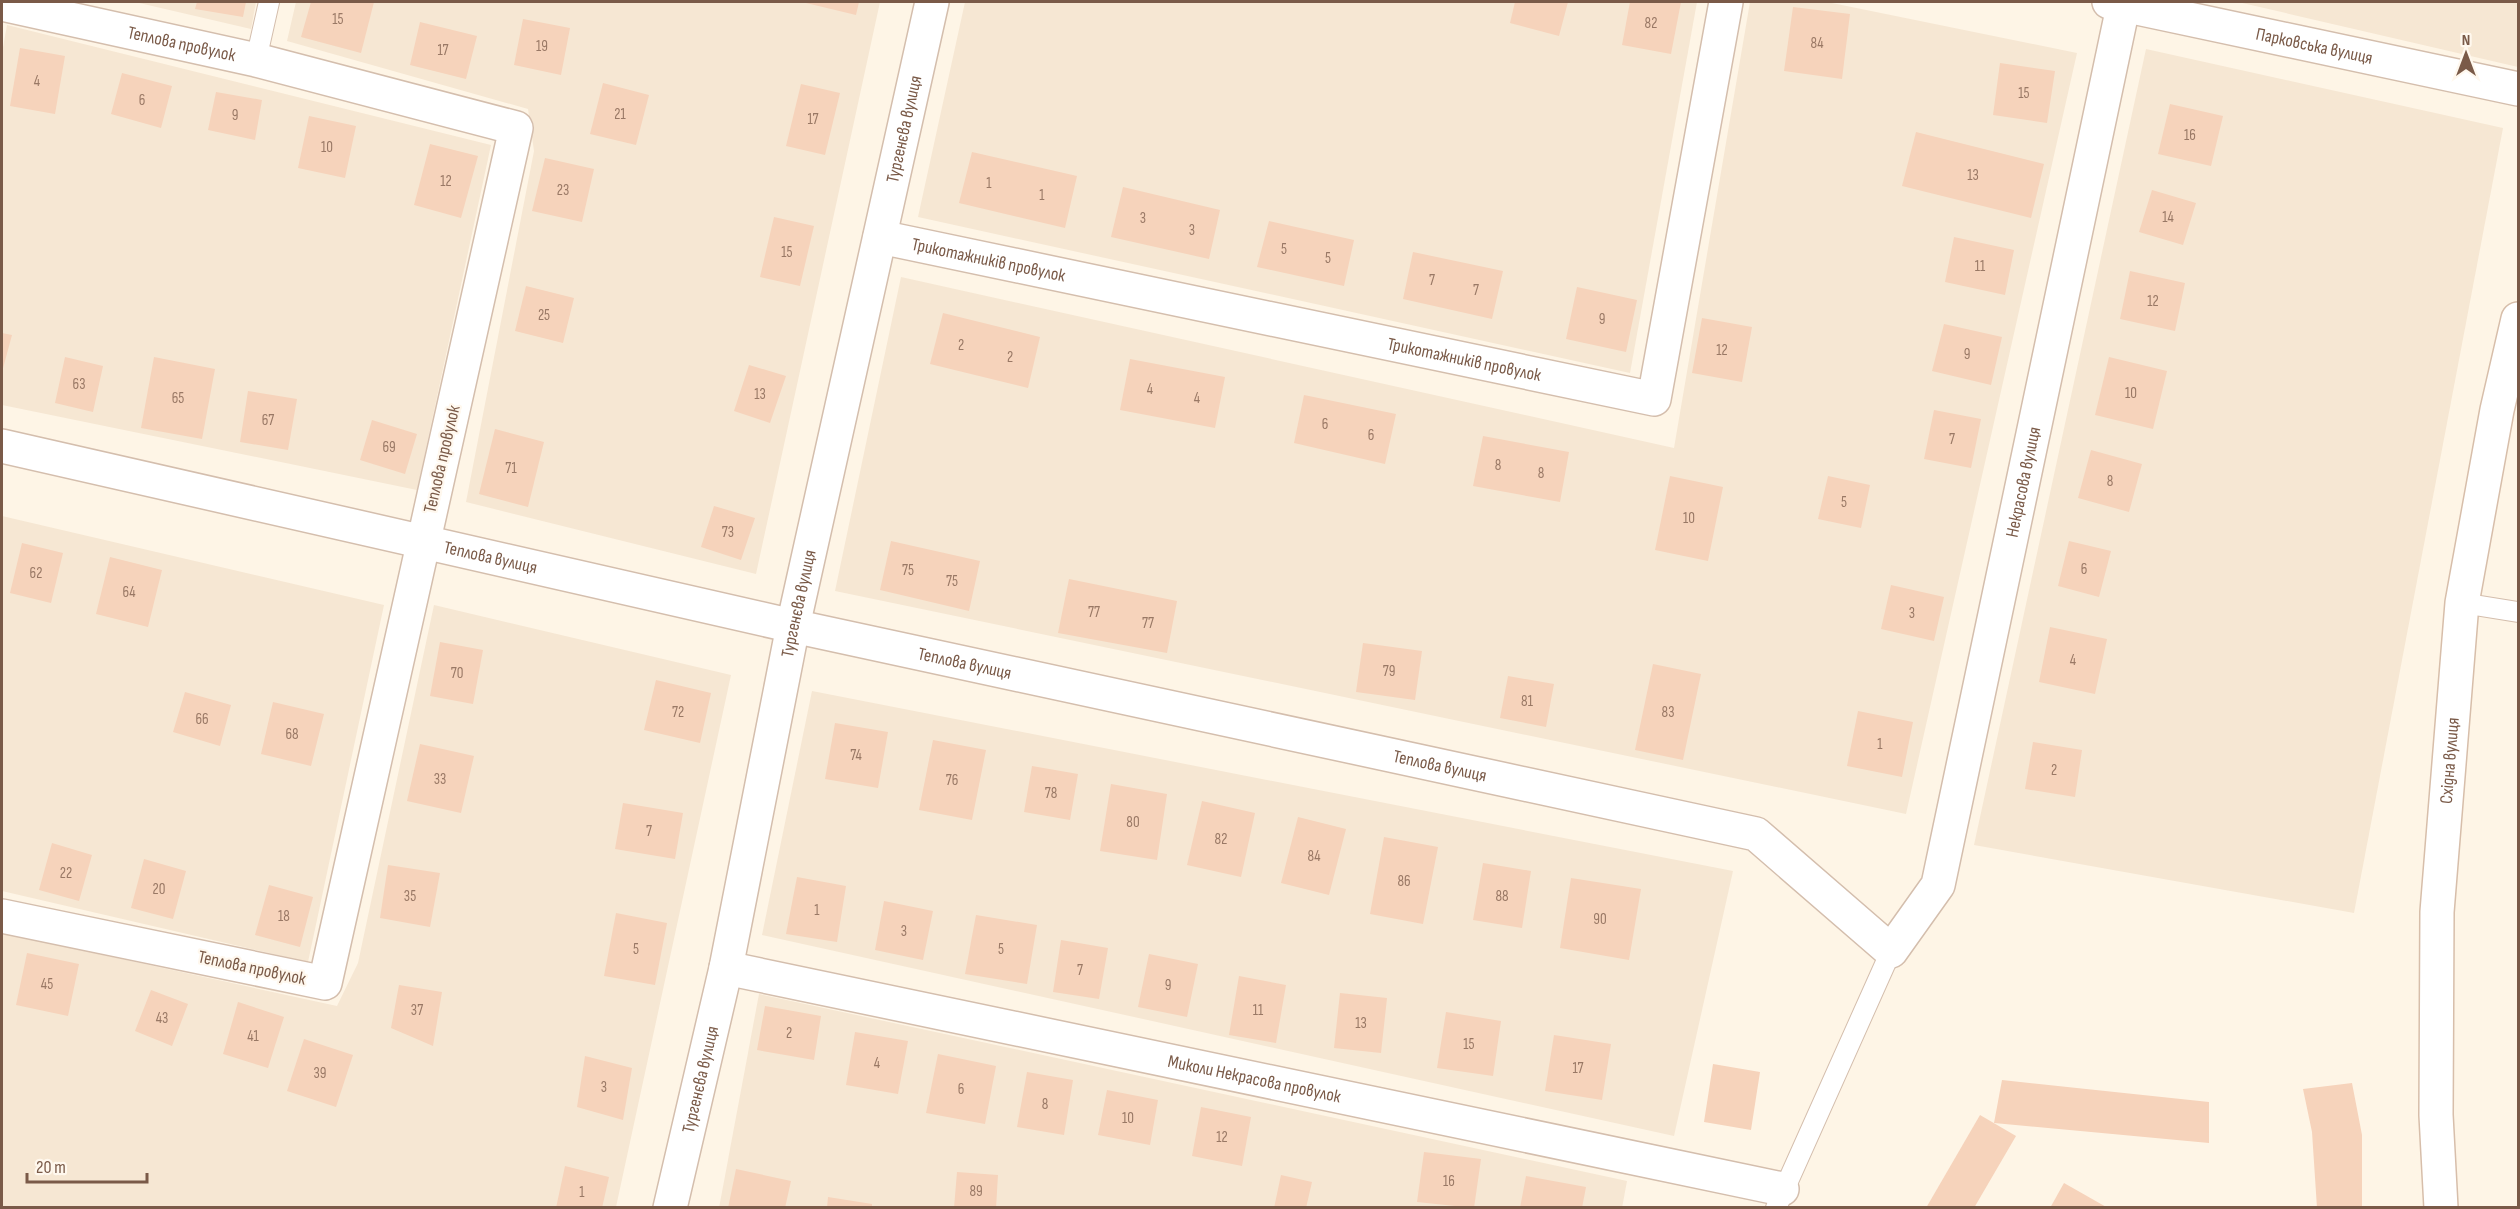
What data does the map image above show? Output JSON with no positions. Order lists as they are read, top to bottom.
{
  "streets": {
    "street": [
      "Теплова провулок",
      "Парковська вулиця",
      "Тургенєва вулиця",
      "Трикотажників провулок",
      "Некрасова вулиця",
      "Теплова вулиця",
      "Східна вулиця",
      "Миколи Некрасова провулок"
    ]
  },
  "crossings": [
    ["Теплова провулок", "Теплова вулиця"],
    ["Парковська вулиця", "Некрасова вулиця"],
    ["Тургенєва вулиця", "Трикотажників провулок"],
    ["Тургенєва вулиця", "Теплова вулиця"],
    ["Тургенєва вулиця", "Миколи Некрасова провулок"],
    ["Некрасова вулиця", "Теплова вулиця"]
  ],
  "house_numbers": [
    "15",
    "82",
    "84",
    "19",
    "17",
    "4",
    "15",
    "6",
    "21",
    "9",
    "17",
    "16",
    "10",
    "13",
    "12",
    "1",
    "23",
    "1",
    "14",
    "3",
    "3",
    "5",
    "15",
    "5",
    "11",
    "7",
    "7",
    "12",
    "25",
    "9",
    "2",
    "12",
    "9",
    "2",
    "63",
    "4",
    "10",
    "13",
    "65",
    "4",
    "67",
    "6",
    "6",
    "7",
    "69",
    "8",
    "71",
    "8",
    "8",
    "5",
    "10",
    "73",
    "6",
    "75",
    "62",
    "75",
    "64",
    "77",
    "3",
    "77",
    "4",
    "79",
    "70",
    "81",
    "72",
    "83",
    "66",
    "68",
    "1",
    "74",
    "2",
    "33",
    "76",
    "78",
    "80",
    "7",
    "82",
    "84",
    "22",
    "86",
    "20",
    "35",
    "88",
    "1",
    "18",
    "90",
    "3",
    "5",
    "5",
    "7",
    "45",
    "9",
    "37",
    "11",
    "43",
    "13",
    "2",
    "41",
    "15",
    "4",
    "17",
    "39",
    "3",
    "6",
    "8",
    "10",
    "12",
    "16",
    "89",
    "1"
  ],
  "scale_bar": "20 m",
  "north": "top"
}
